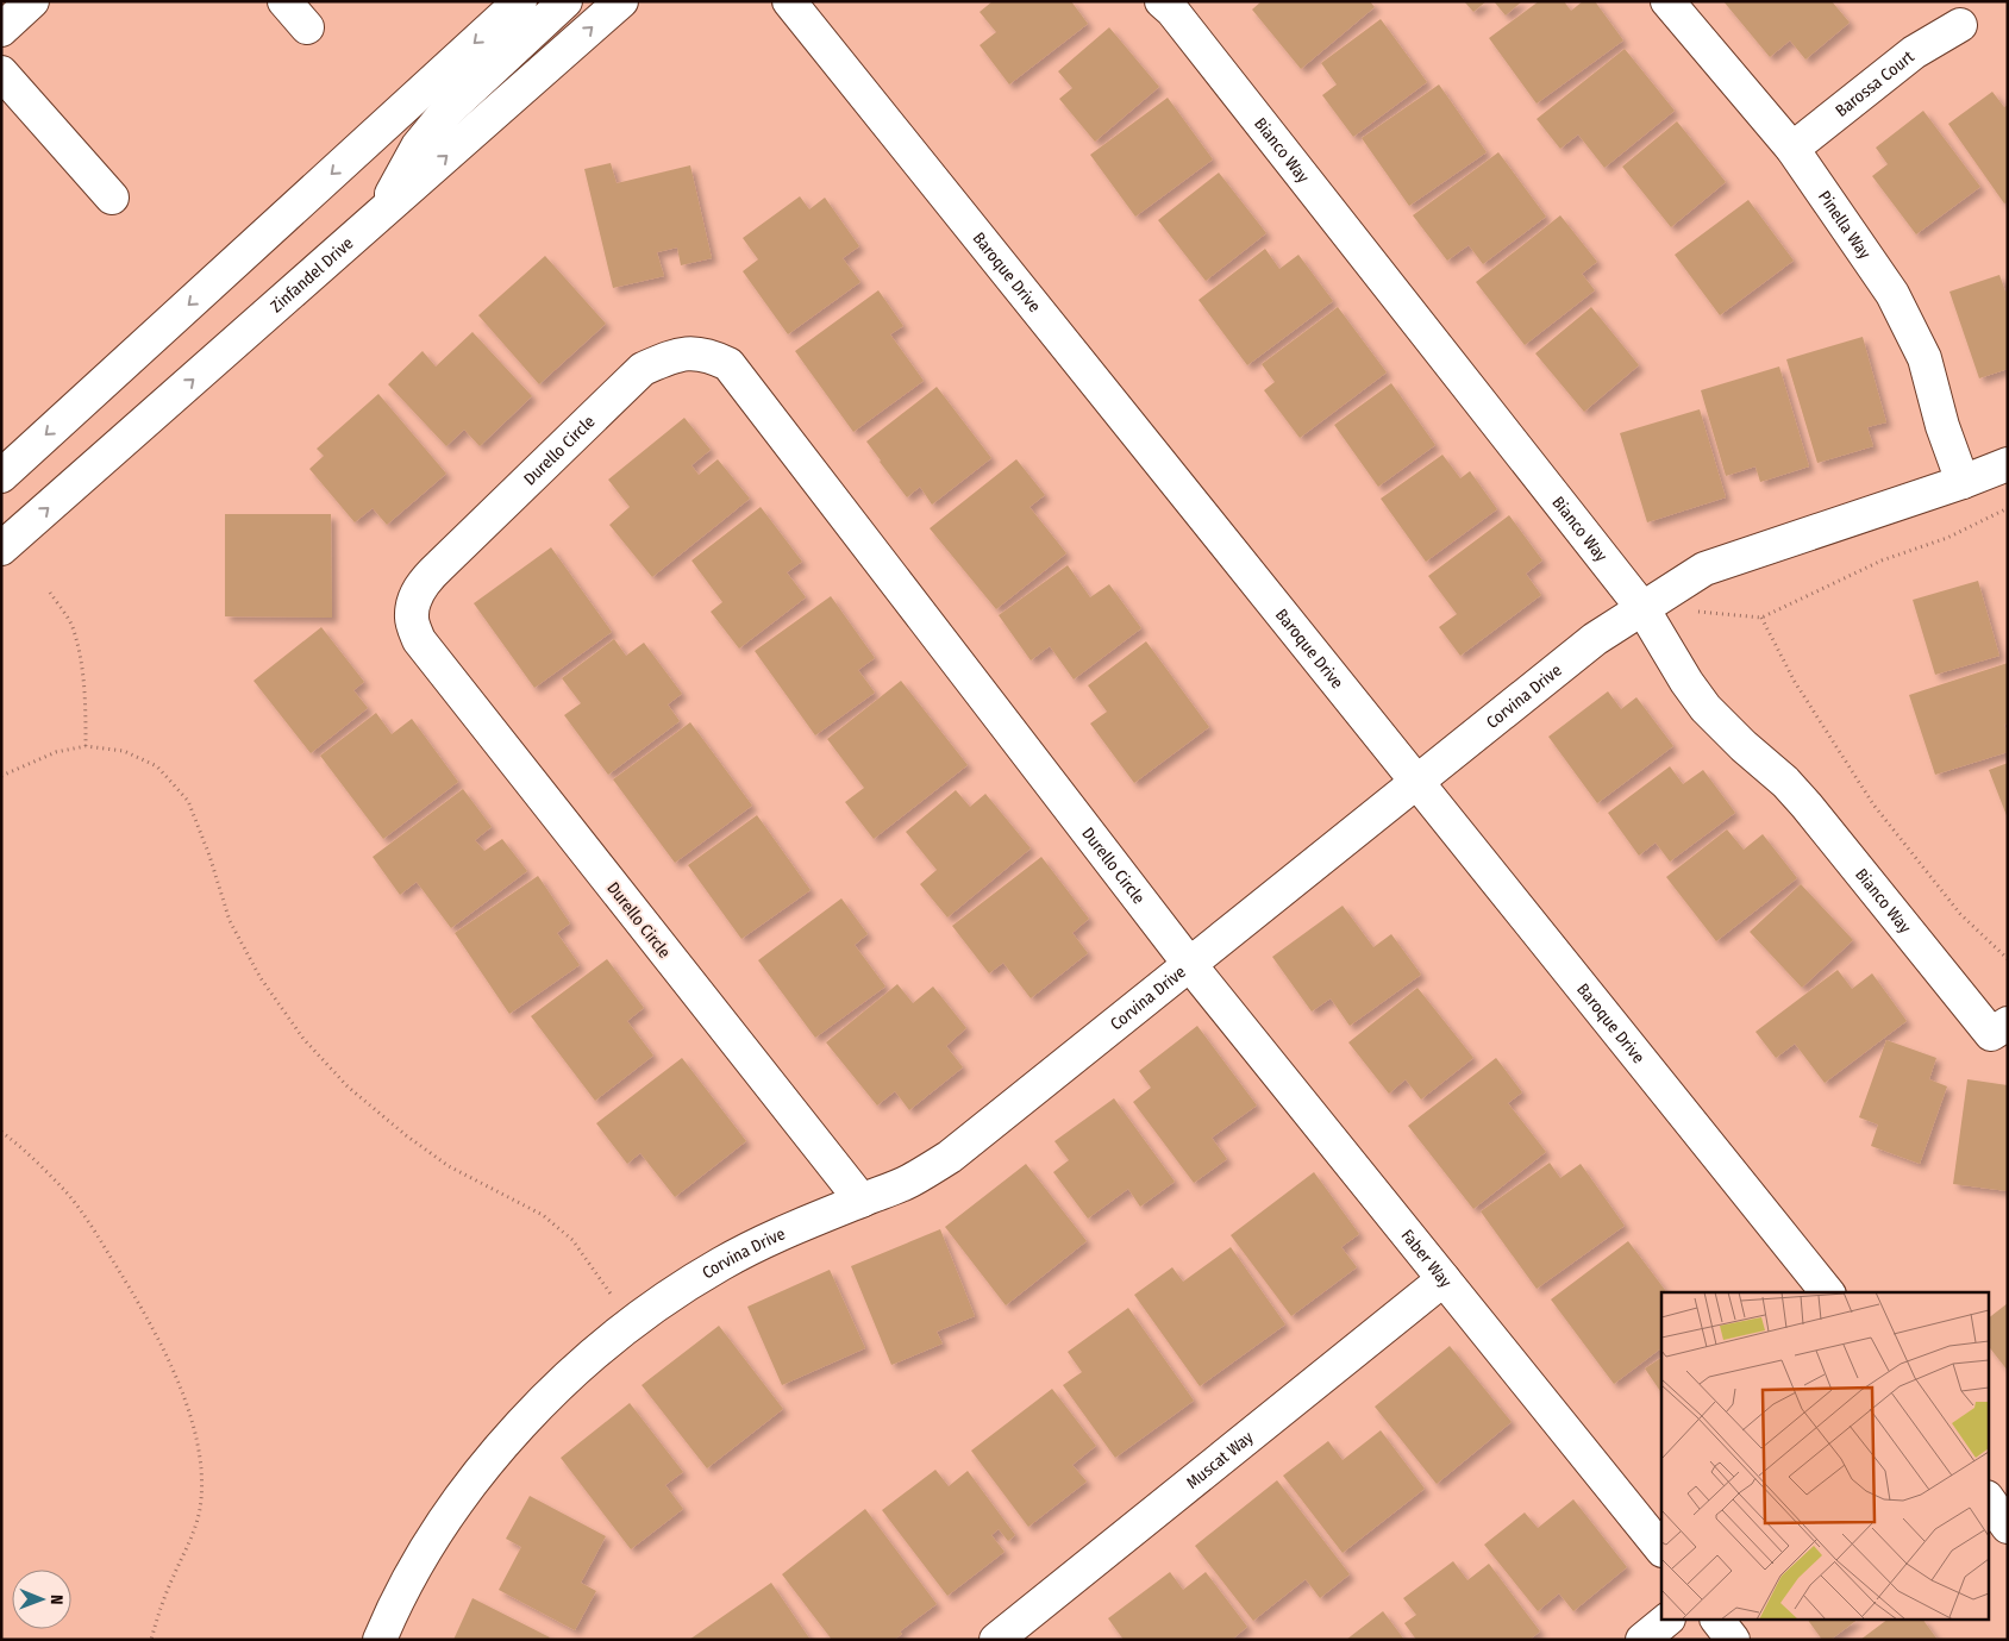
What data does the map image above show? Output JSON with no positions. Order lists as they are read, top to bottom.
{
  "streets": {
    "street": [
      "Barossa Court",
      "Bianco Way",
      "Pinella Way",
      "Baroque Drive",
      "Zinfandel Drive",
      "Durello Circle",
      "Corvina Drive",
      "Faber Way",
      "Muscat Way"
    ]
  },
  "crossings": [
    ["Barossa Court", "Pinella Way"],
    ["Bianco Way", "Corvina Drive"],
    ["Pinella Way", "Corvina Drive"],
    ["Baroque Drive", "Corvina Drive"],
    ["Durello Circle", "Corvina Drive"],
    ["Durello Circle", "Faber Way"],
    ["Corvina Drive", "Faber Way"],
    ["Faber Way", "Muscat Way"]
  ],
  "north": "right"
}
